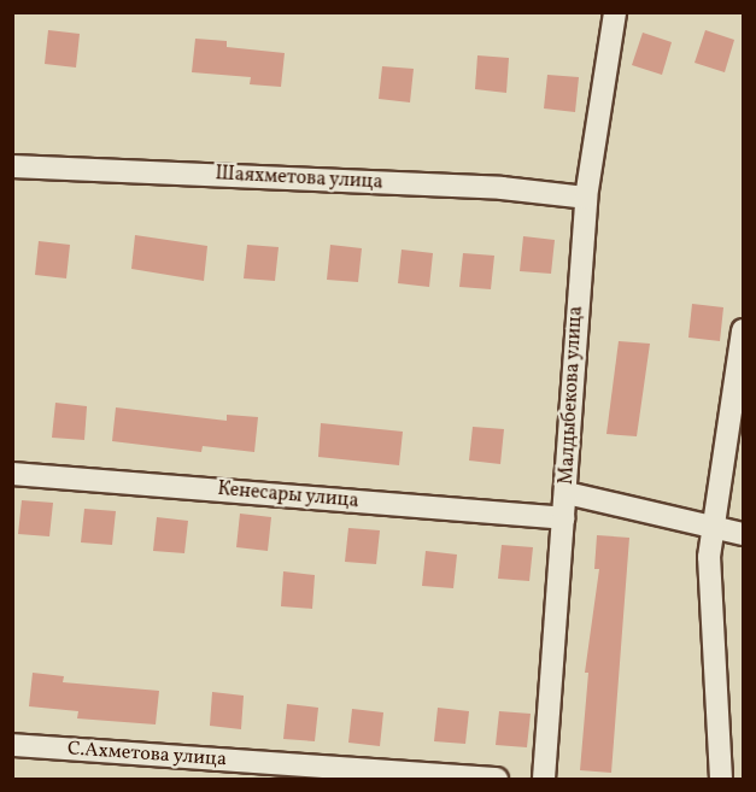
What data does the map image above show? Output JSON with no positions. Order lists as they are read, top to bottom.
{
  "streets": {
    "street": [
      "Шаяхметова улица",
      "Малдыбекова улица",
      "Кенесары улица",
      "С.Ахметова улица"
    ]
  },
  "crossings": [
    ["Шаяхметова улица", "Малдыбекова улица"],
    ["Малдыбекова улица", "Кенесары улица"]
  ]
}
